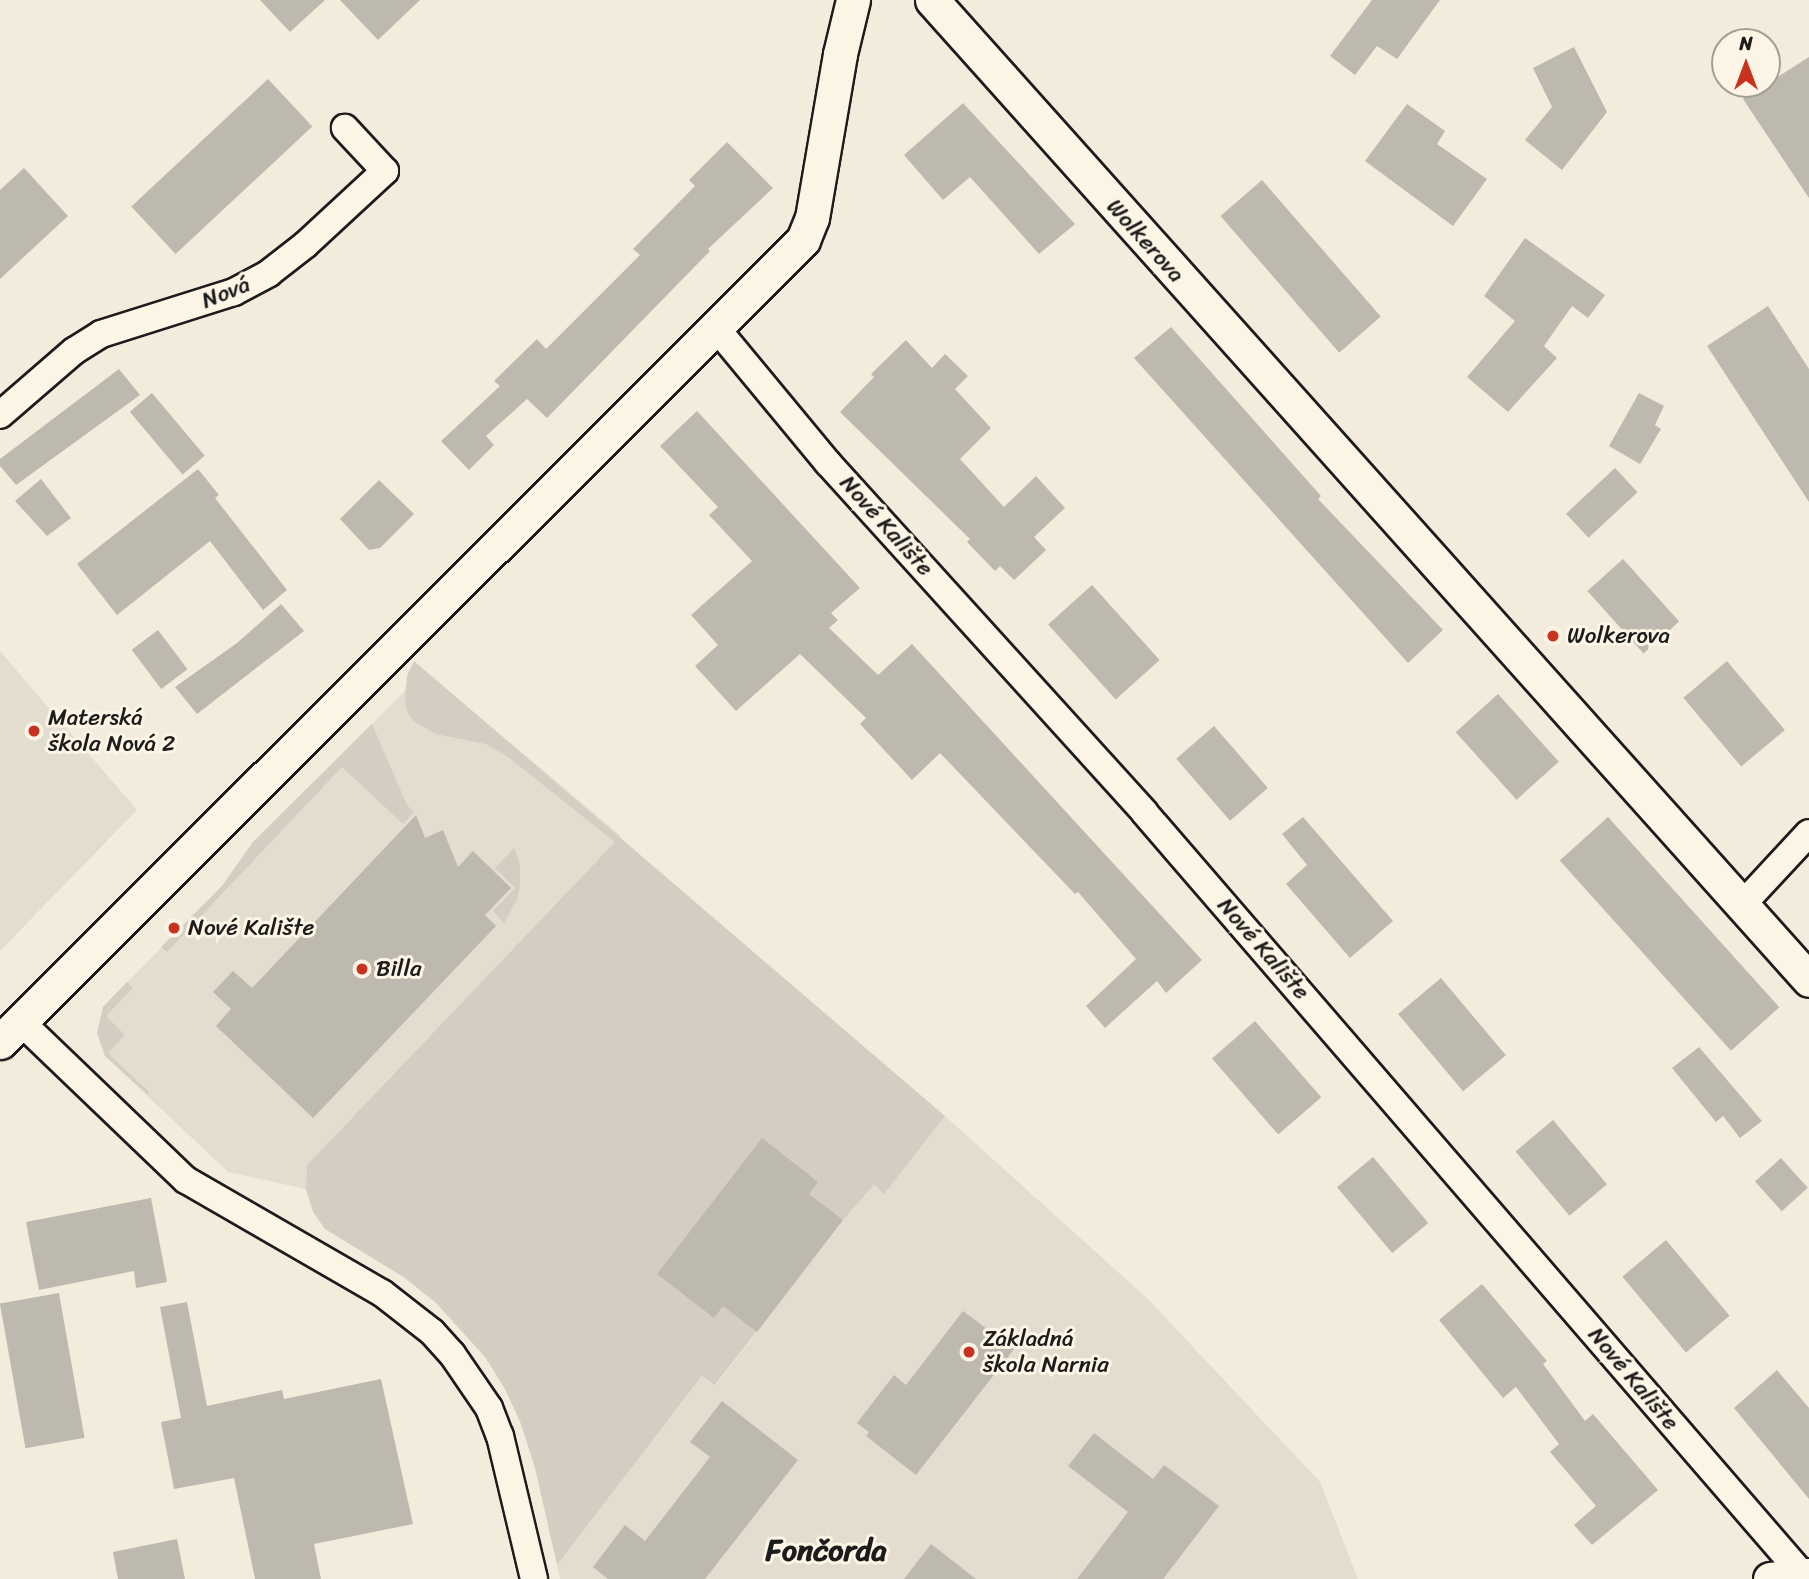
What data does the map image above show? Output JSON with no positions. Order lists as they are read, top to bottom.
{
  "streets": {
    "street": ["Wolkerova", "Nová", "Nové Kalište"]
  },
  "districts": ["Fončorda"],
  "places": [
    "Wolkerova",
    "Materská škola Nová 2",
    "Nové Kalište",
    "Billa",
    "Základná škola Narnia"
  ],
  "north": "top"
}
